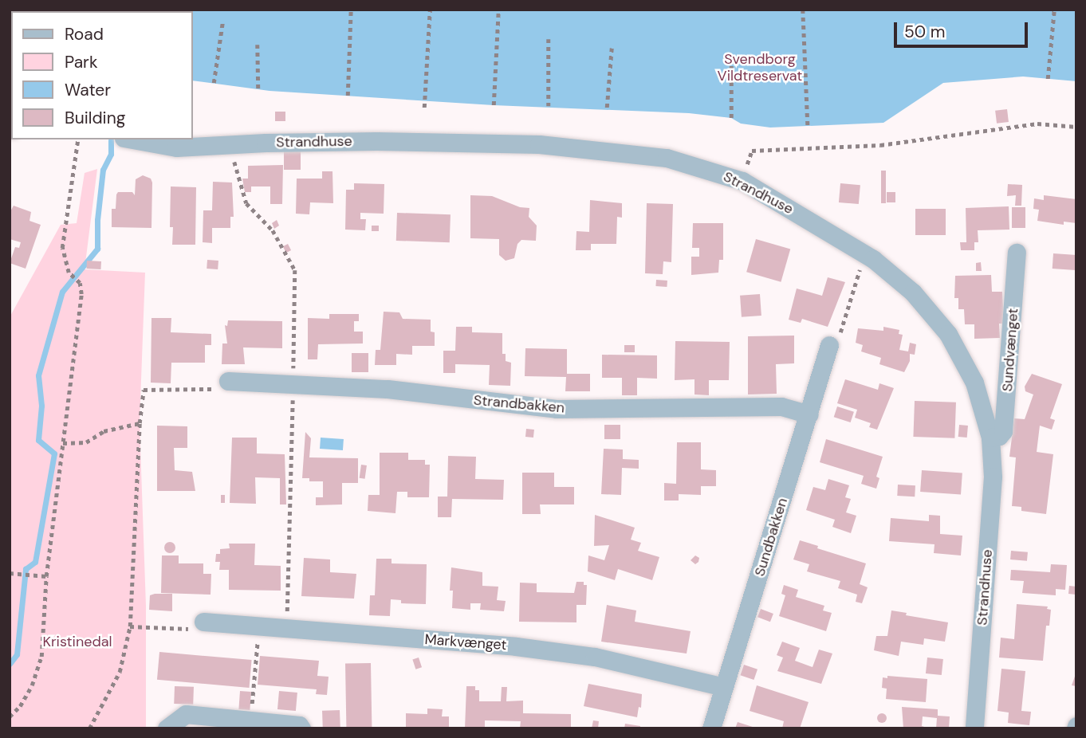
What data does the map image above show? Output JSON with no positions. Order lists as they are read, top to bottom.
{
  "streets": {
    "street": [
      "Strandhuse",
      "Sundvænget",
      "Strandbakken",
      "Sundbakken",
      "Markvænget"
    ]
  },
  "crossings": [
    ["Strandhuse", "Sundvænget"],
    ["Strandbakken", "Sundbakken"],
    ["Sundbakken", "Markvænget"]
  ],
  "parks": ["Svendborg Vildtreservat", "Kristinedal"],
  "legend": [
    "Road",
    "Park",
    "Water",
    "Building"
  ],
  "scale_bar": "50 m"
}
